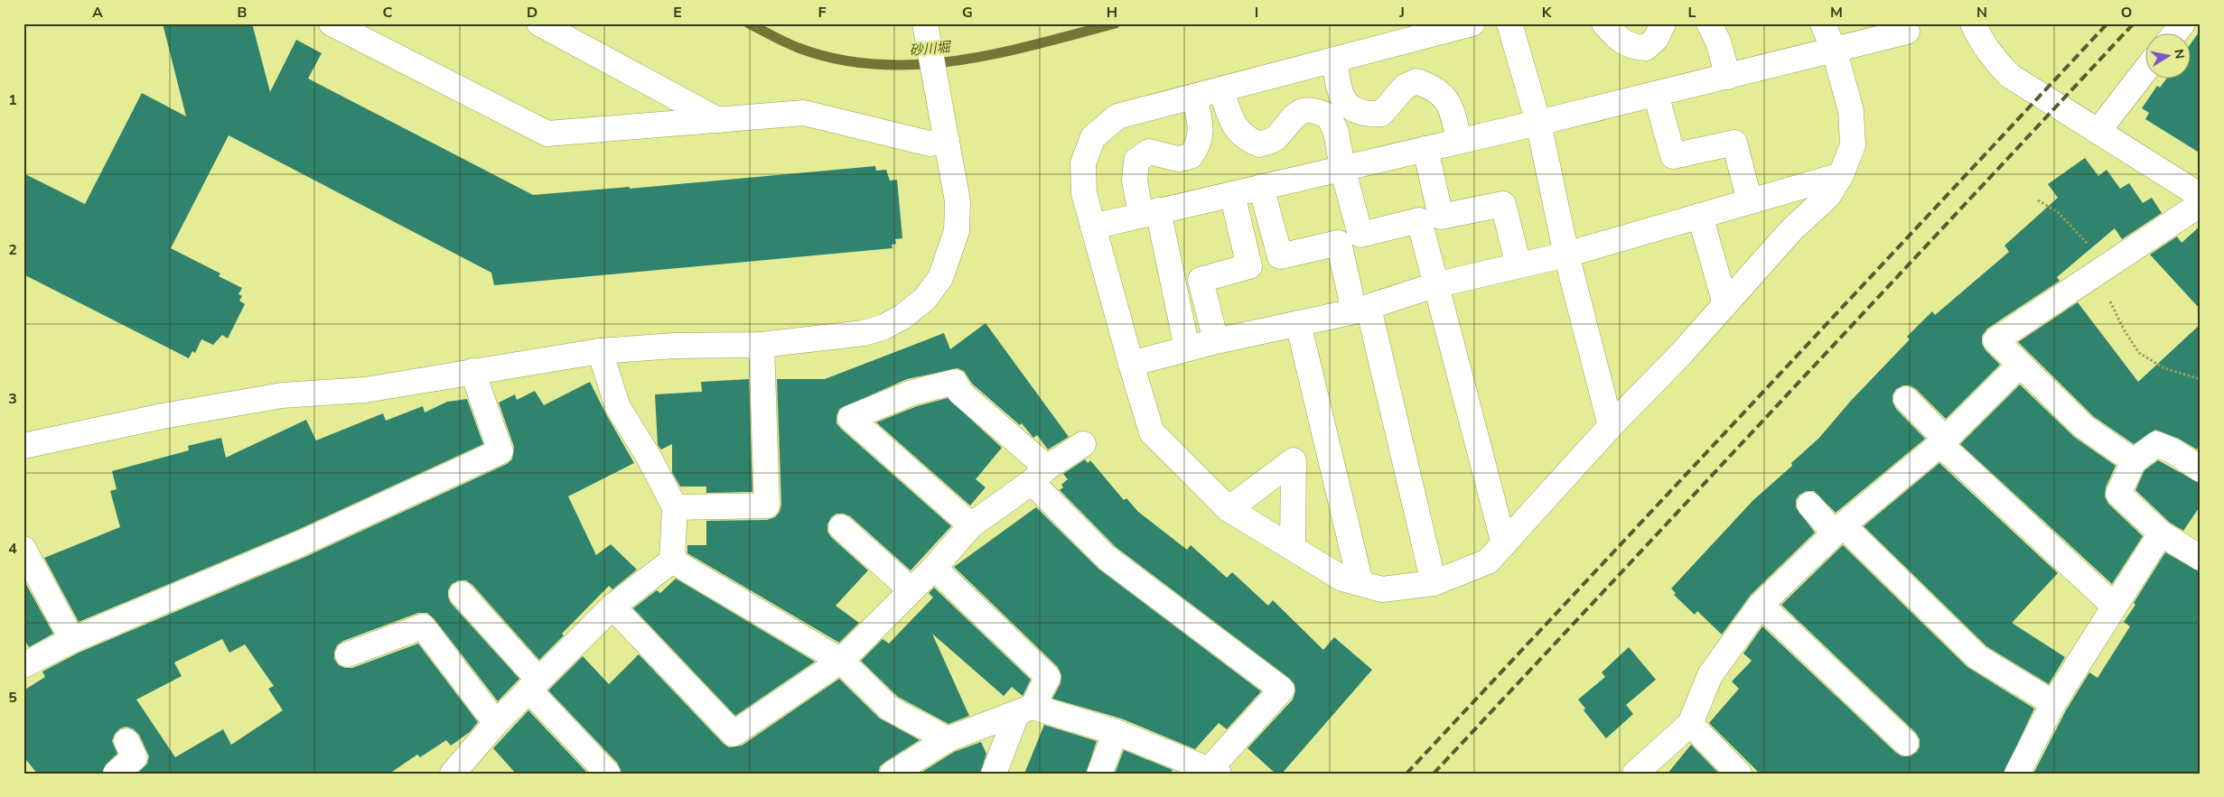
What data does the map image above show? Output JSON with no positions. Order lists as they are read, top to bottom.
{
  "water": ["砂川堀"],
  "north": "right",
  "grid": {
    "columns": [
      "A",
      "B",
      "C",
      "D",
      "E",
      "F",
      "G",
      "H",
      "I",
      "J",
      "K",
      "L",
      "M",
      "N",
      "O"
    ],
    "rows": [
      "1",
      "2",
      "3",
      "4",
      "5"
    ]
  }
}
